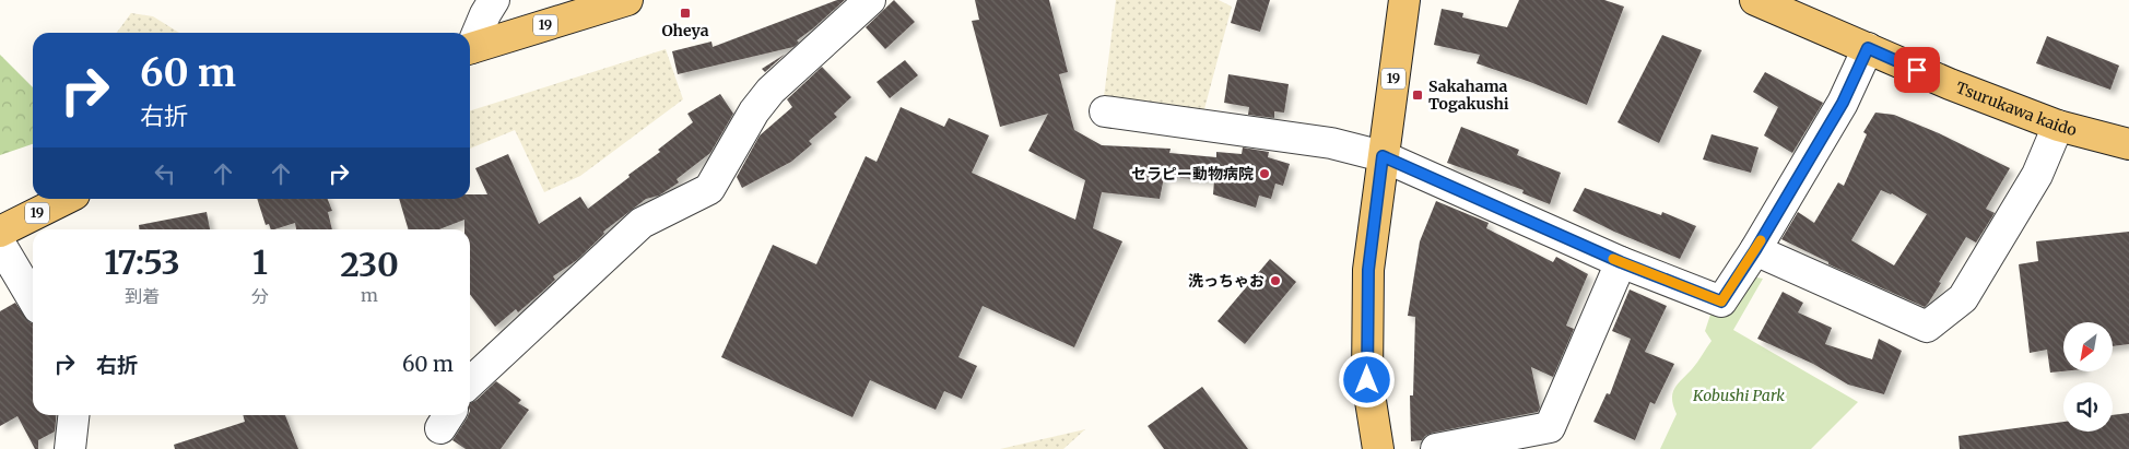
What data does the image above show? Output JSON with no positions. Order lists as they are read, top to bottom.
{
  "streets": {
    "main road": ["19", "Tsurukawa kaido"]
  },
  "parks": ["Kobushi Park"],
  "places": {
    "transit": ["Oheya", "Sakahama Togakushi"],
    "other": ["セラピー動物病院", "洗っちゃお"]
  },
  "north": "bottom left",
  "page": {
    "turn": ["60 m", "右折"],
    "eta": [
      "17:53",
      "到着",
      "1",
      "分",
      "230",
      "m"
    ],
    "list": [
      {
        "name": "右折",
        "value": "60 m"
      }
    ]
  }
}
